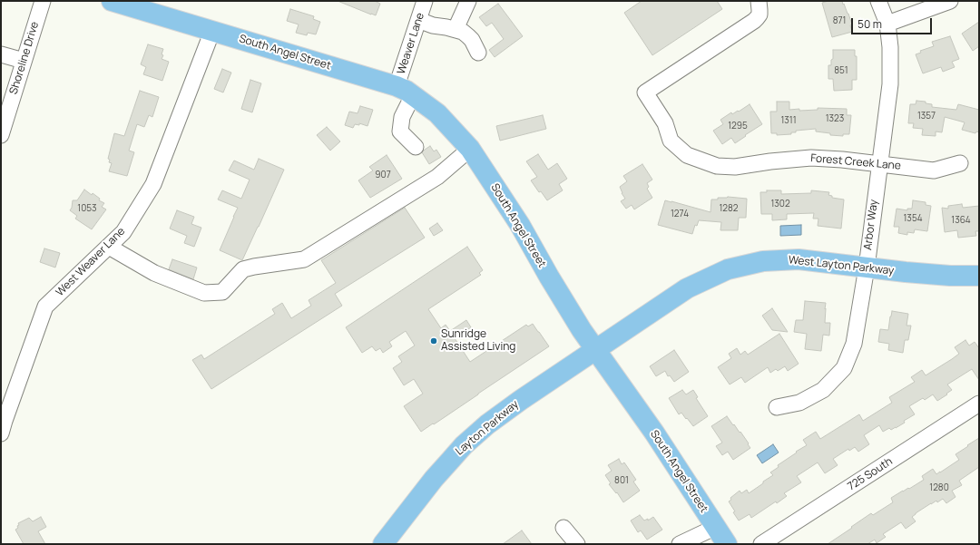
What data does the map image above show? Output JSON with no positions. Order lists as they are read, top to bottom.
{
  "streets": {
    "main road": ["South Angel Street", "West Layton Parkway", "Layton Parkway"],
    "street": [
      "Weaver Lane",
      "Shoreline Drive",
      "Forest Creek Lane",
      "Arbor Way",
      "West Weaver Lane",
      "725 South"
    ]
  },
  "crossings": [
    ["Weaver Lane", "South Angel Street"],
    ["South Angel Street", "West Weaver Lane"],
    ["South Angel Street", "West Layton Parkway"],
    ["South Angel Street", "Layton Parkway"],
    ["Forest Creek Lane", "Arbor Way"],
    ["Arbor Way", "West Layton Parkway"],
    ["West Layton Parkway", "Layton Parkway"]
  ],
  "places": ["Sunridge Assisted Living"],
  "house_numbers": [
    "871",
    "851",
    "1357",
    "1323",
    "1311",
    "1295",
    "907",
    "1302",
    "1053",
    "1282",
    "1274",
    "1354",
    "1364",
    "801",
    "1280"
  ],
  "scale_bar": "50 m"
}
